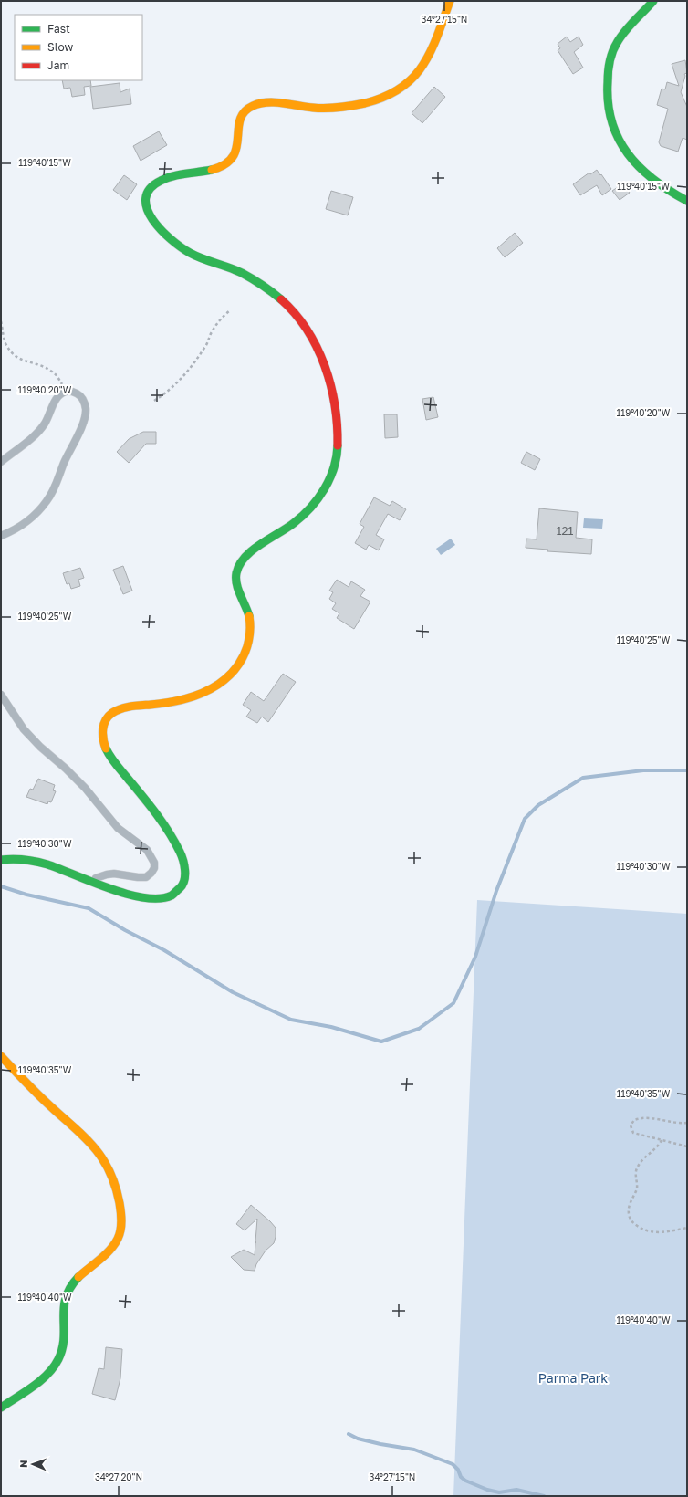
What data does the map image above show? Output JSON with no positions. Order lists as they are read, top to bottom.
{
  "parks": ["Parma Park"],
  "house_numbers": ["121"],
  "legend": ["Fast", "Slow", "Jam"],
  "north": "left",
  "coordinates": [
    "34°27'15\"N",
    "119°40'15\"W",
    "119°40'20\"W",
    "119°40'25\"W",
    "119°40'30\"W",
    "119°40'35\"W",
    "119°40'40\"W",
    "34°27'20\"N"
  ]
}
